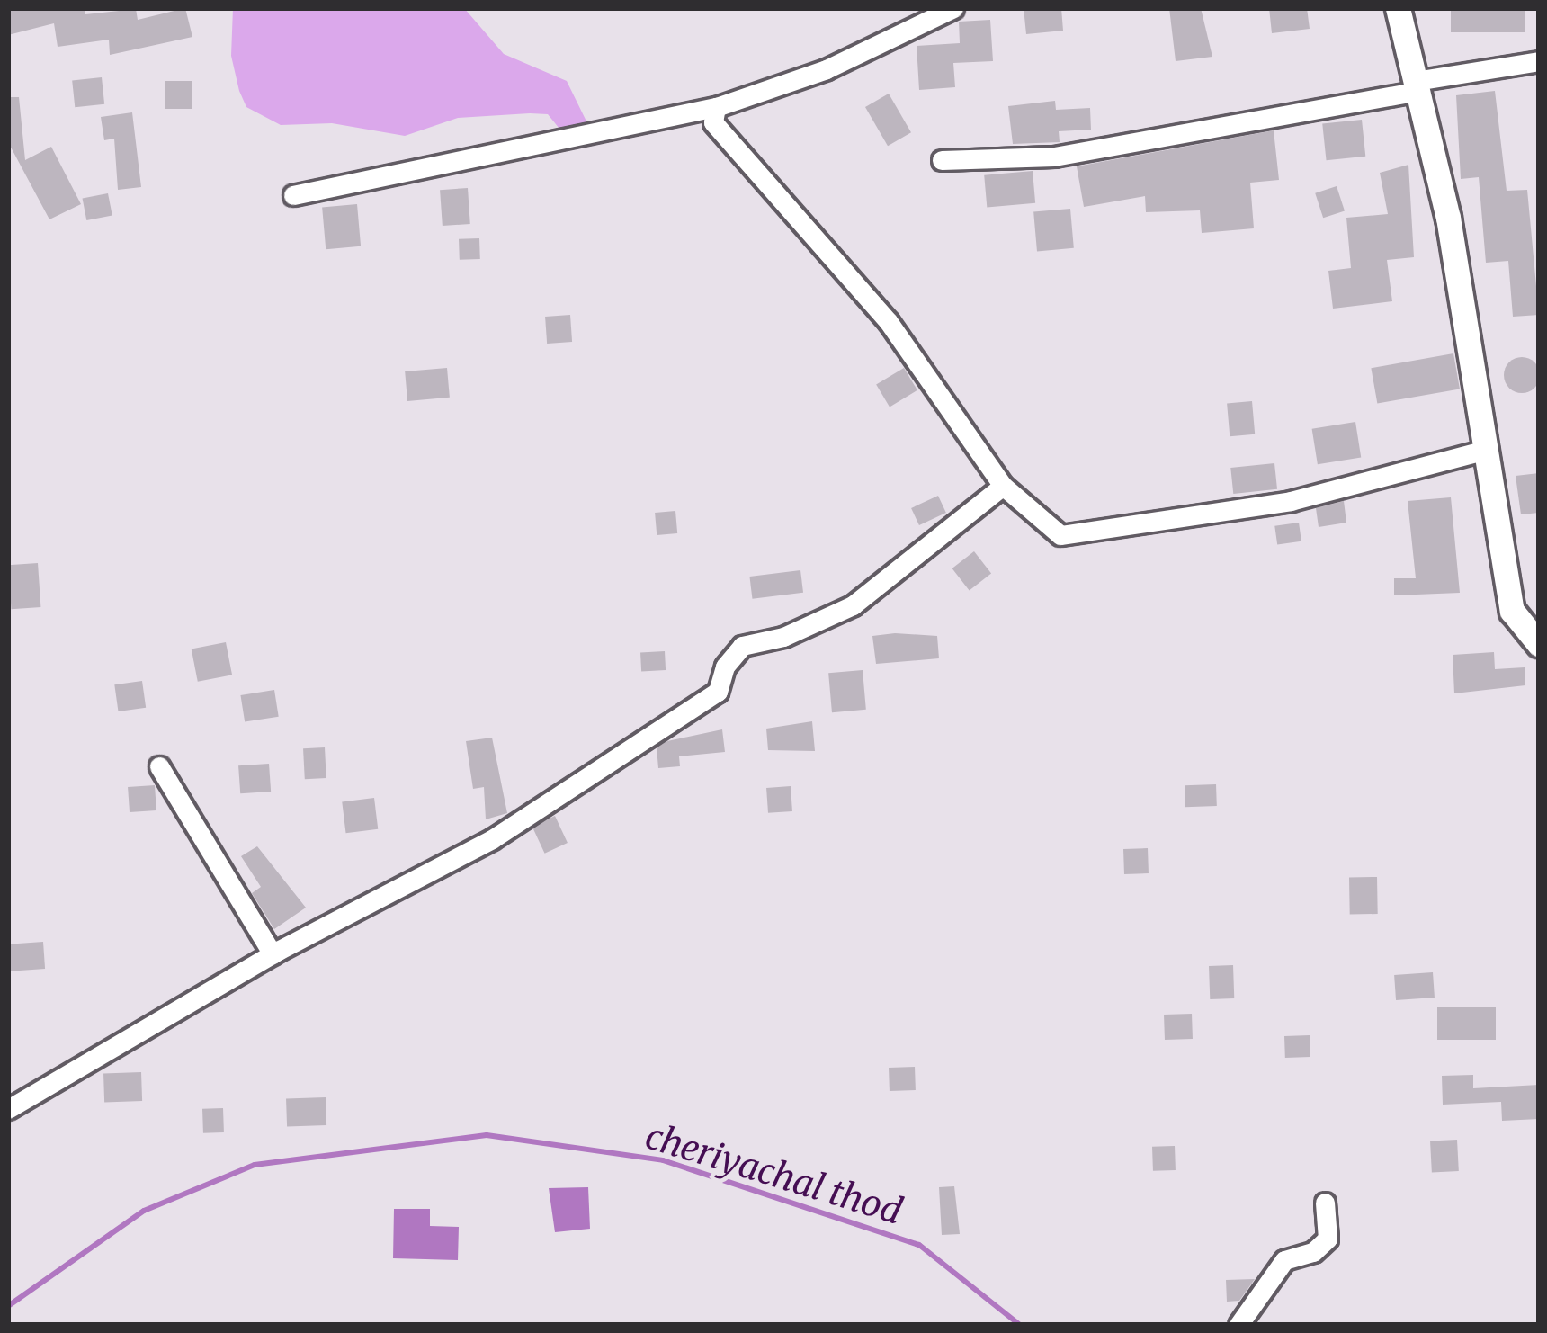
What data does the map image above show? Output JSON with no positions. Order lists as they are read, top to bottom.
{
  "water": ["cheriyachal thod"]
}
